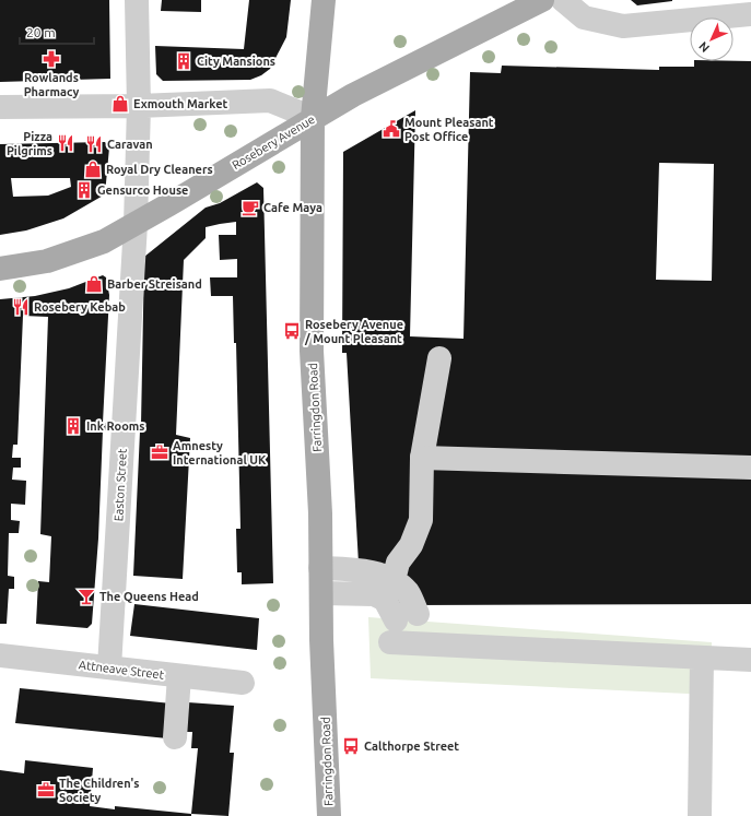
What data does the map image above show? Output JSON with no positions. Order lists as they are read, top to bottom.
{
  "streets": {
    "main road": ["Rosebery Avenue", "Farringdon Road"],
    "street": ["Easton Street", "Attneave Street"]
  },
  "crossings": [
    ["Rosebery Avenue", "Farringdon Road"],
    ["Rosebery Avenue", "Easton Street"],
    ["Easton Street", "Attneave Street"]
  ],
  "places": {
    "pharmacy": ["Rowlands Pharmacy"],
    "building": ["City Mansions", "Gensurco House", "Ink Rooms"],
    "shop": ["Exmouth Market", "Royal Dry Cleaners", "Barber Streisand"],
    "public building": ["Mount Pleasant Post Office"],
    "restaurant": ["Pizza Pilgrims", "Caravan", "Rosebery Kebab"],
    "cafe": ["Cafe Maya"],
    "bus stop": ["Rosebery Avenue / Mount Pleasant", "Calthorpe Street"],
    "office": ["Amnesty International UK", "The Children's Society"],
    "bar": ["The Queens Head"]
  },
  "scale_bar": "20 m",
  "north": "bottom left"
}
